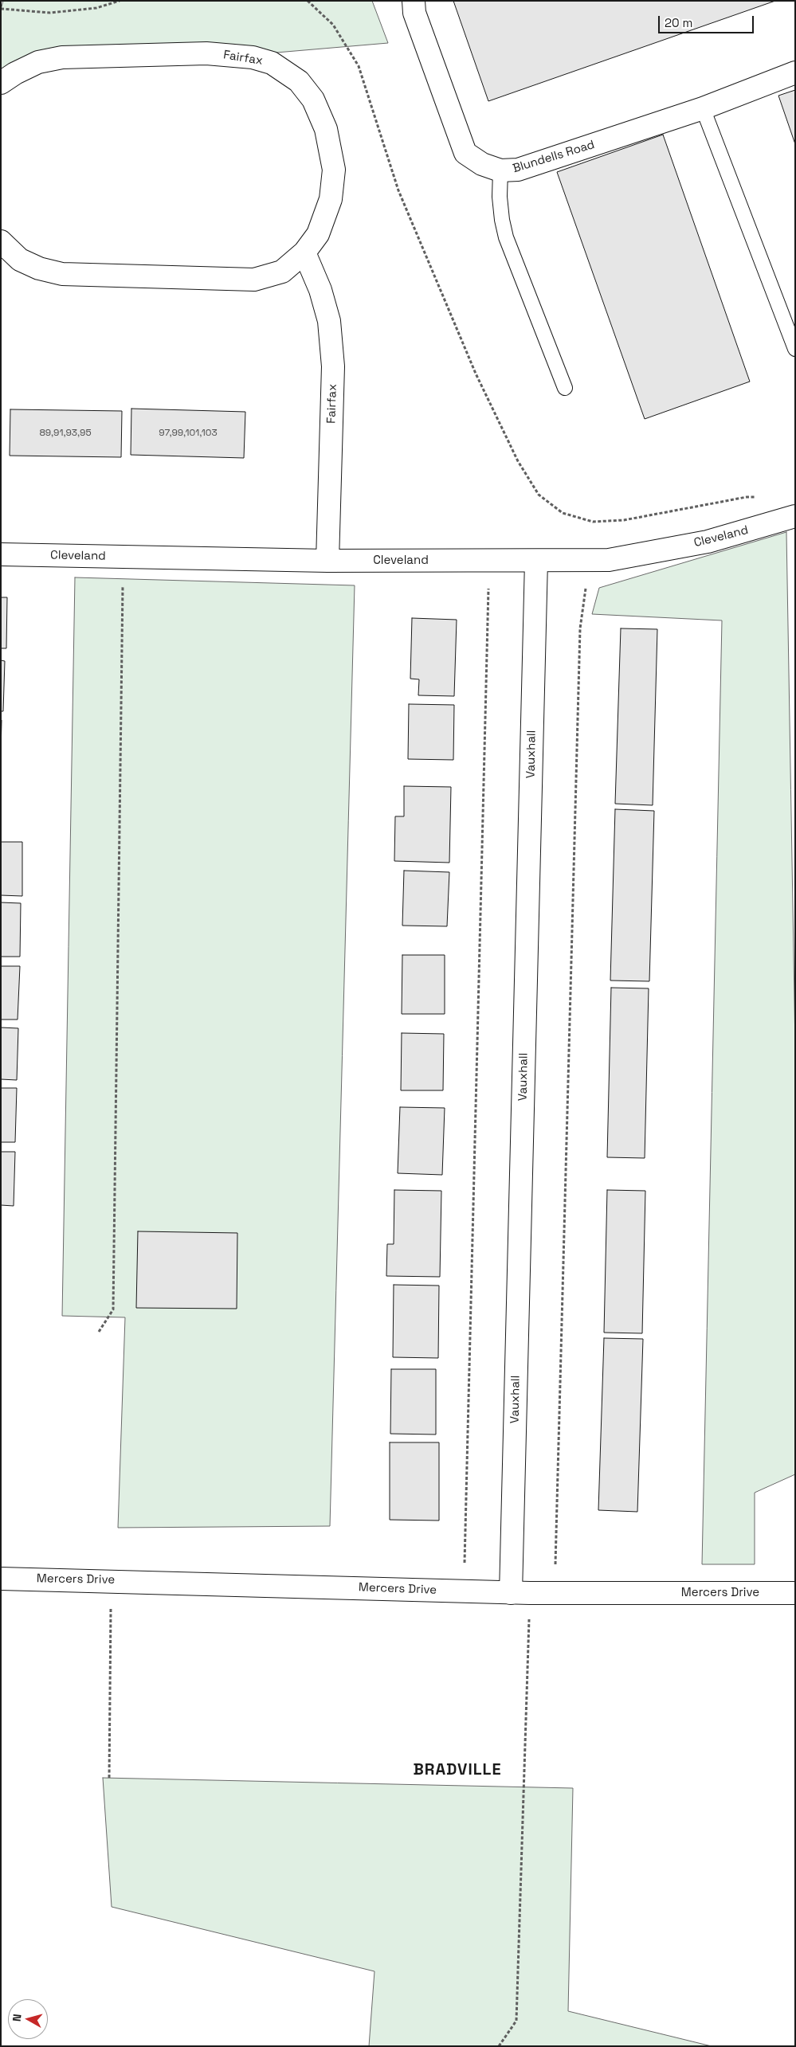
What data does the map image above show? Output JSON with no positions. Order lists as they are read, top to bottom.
{
  "streets": {
    "street": [
      "Fairfax",
      "Blundells Road",
      "Cleveland",
      "Vauxhall",
      "Mercers Drive"
    ]
  },
  "crossings": [
    ["Fairfax", "Cleveland"],
    ["Cleveland", "Vauxhall"],
    ["Vauxhall", "Mercers Drive"]
  ],
  "districts": ["BRADVILLE"],
  "house_numbers": ["89,91,93,95", "97,99,101,103"],
  "scale_bar": "20 m",
  "north": "left"
}
